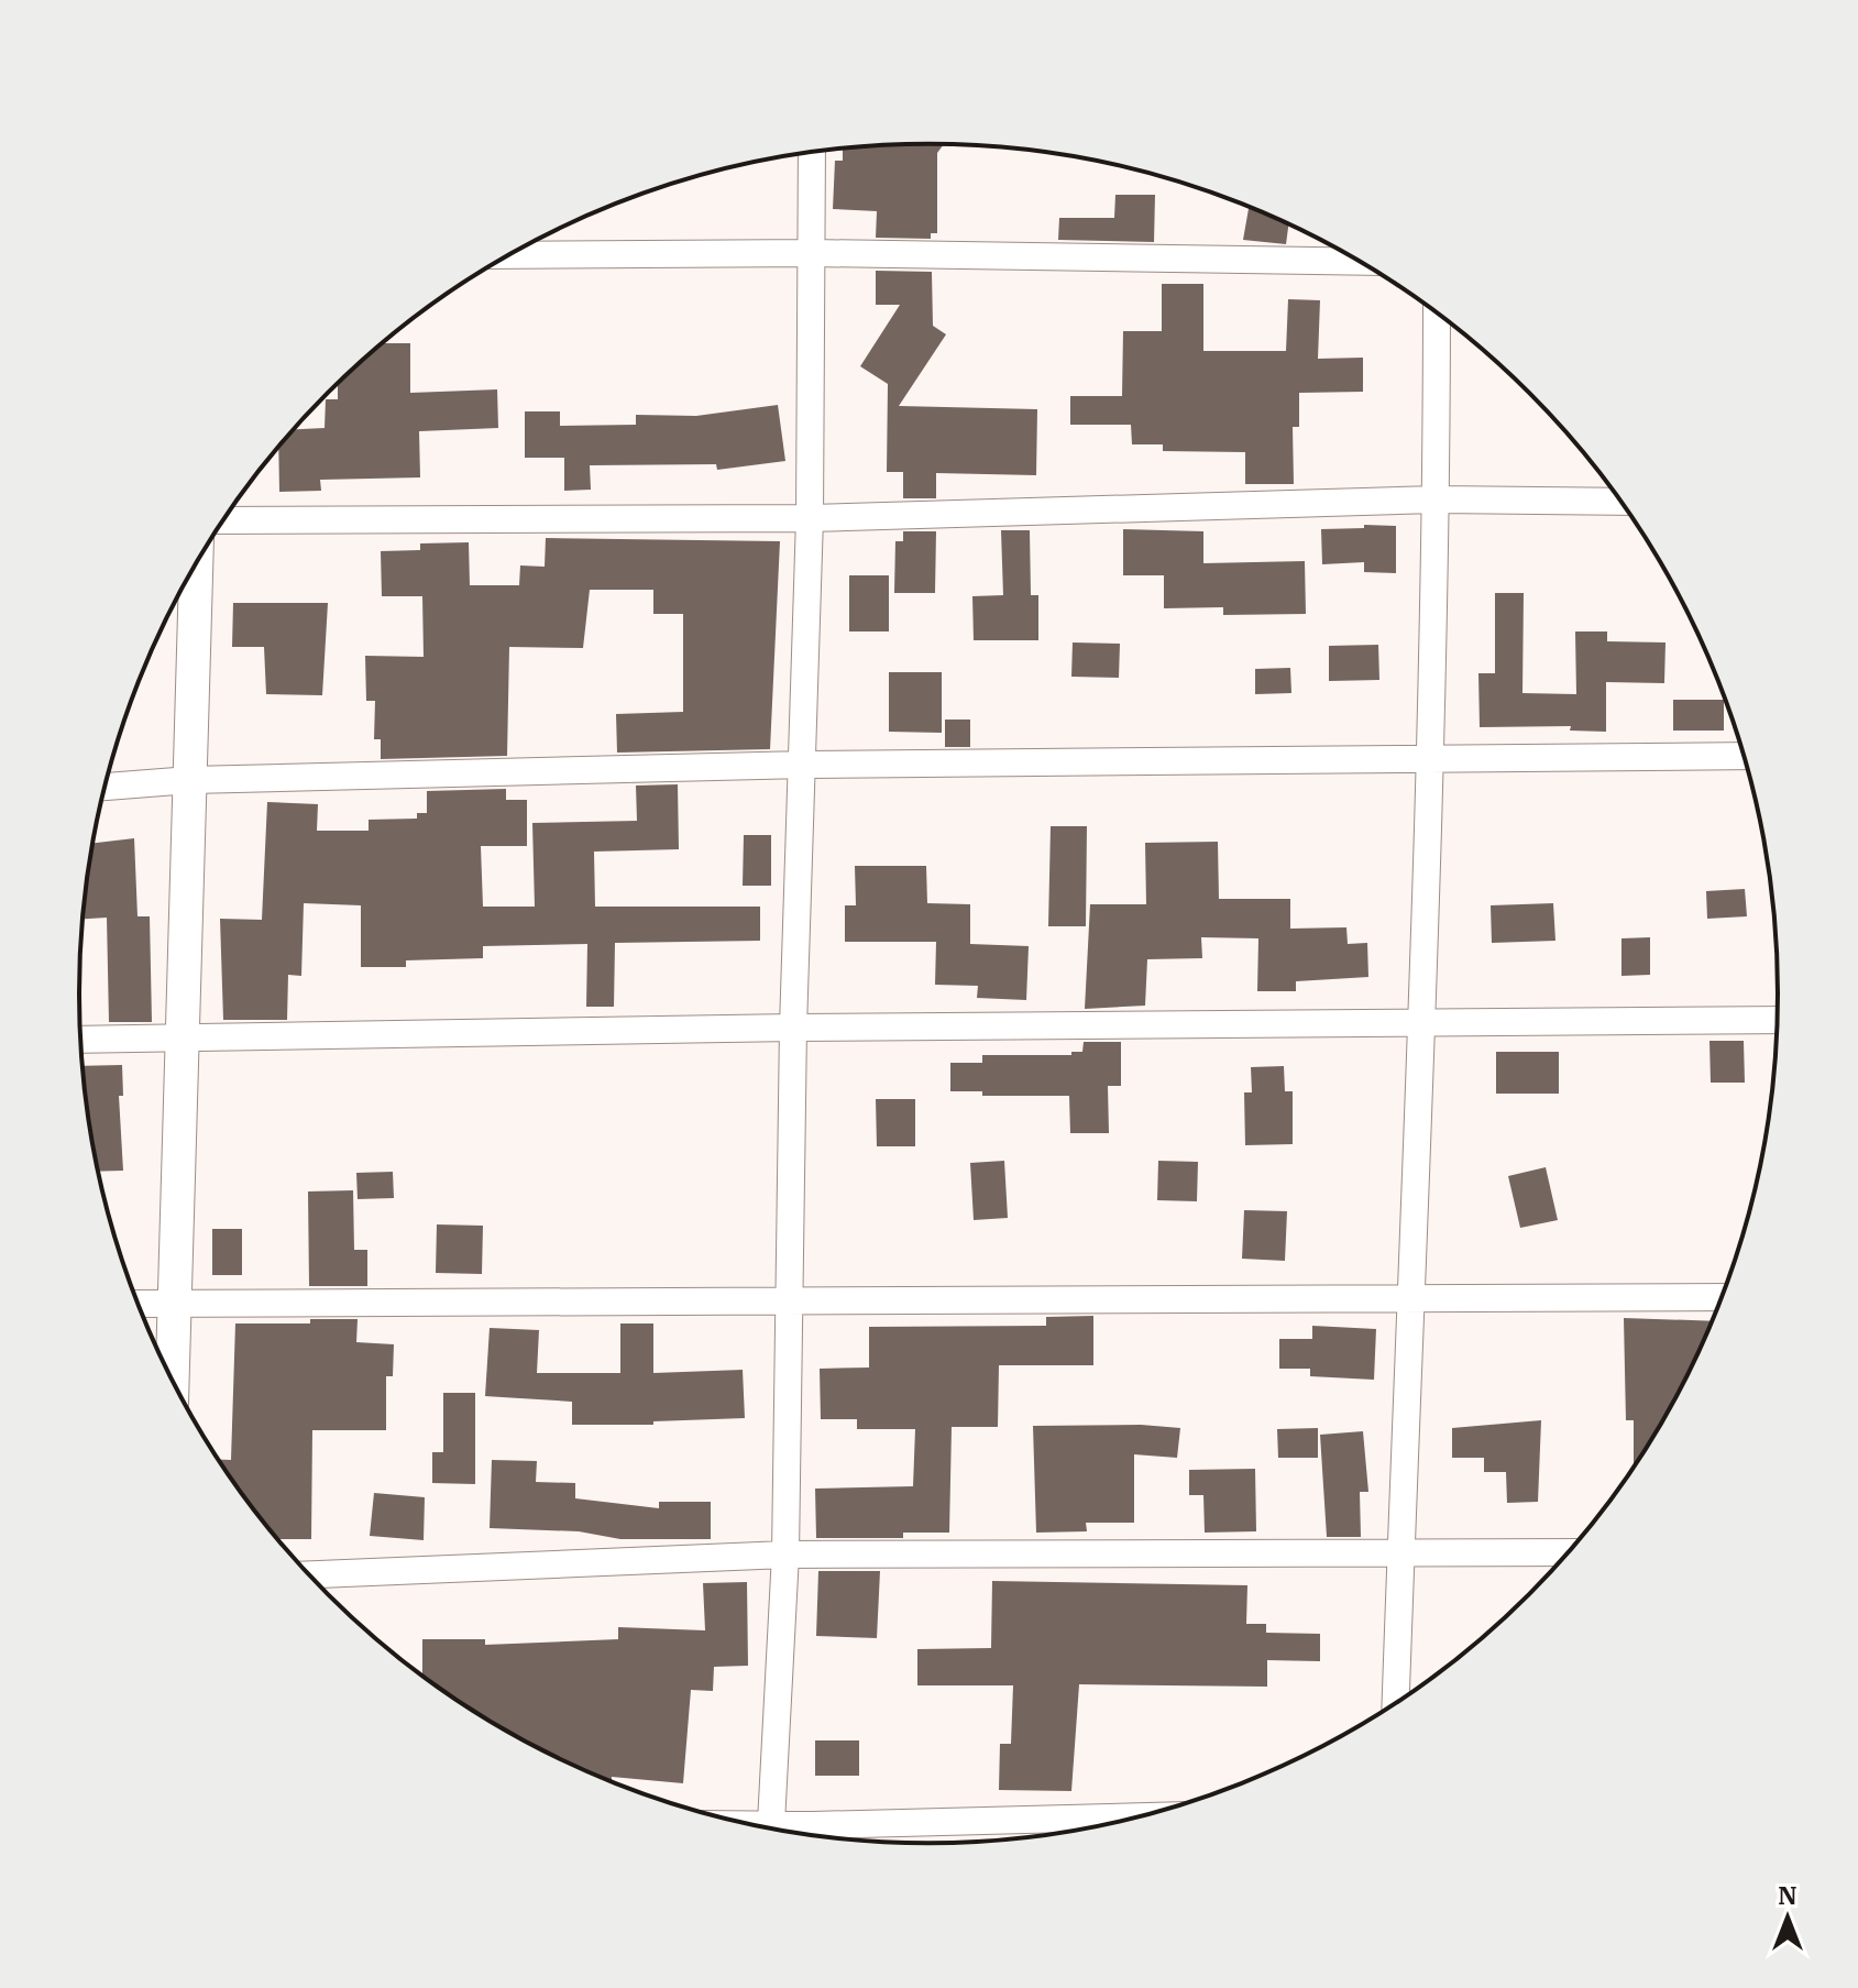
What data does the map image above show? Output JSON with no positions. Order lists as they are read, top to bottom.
{
  "north": "top"
}
